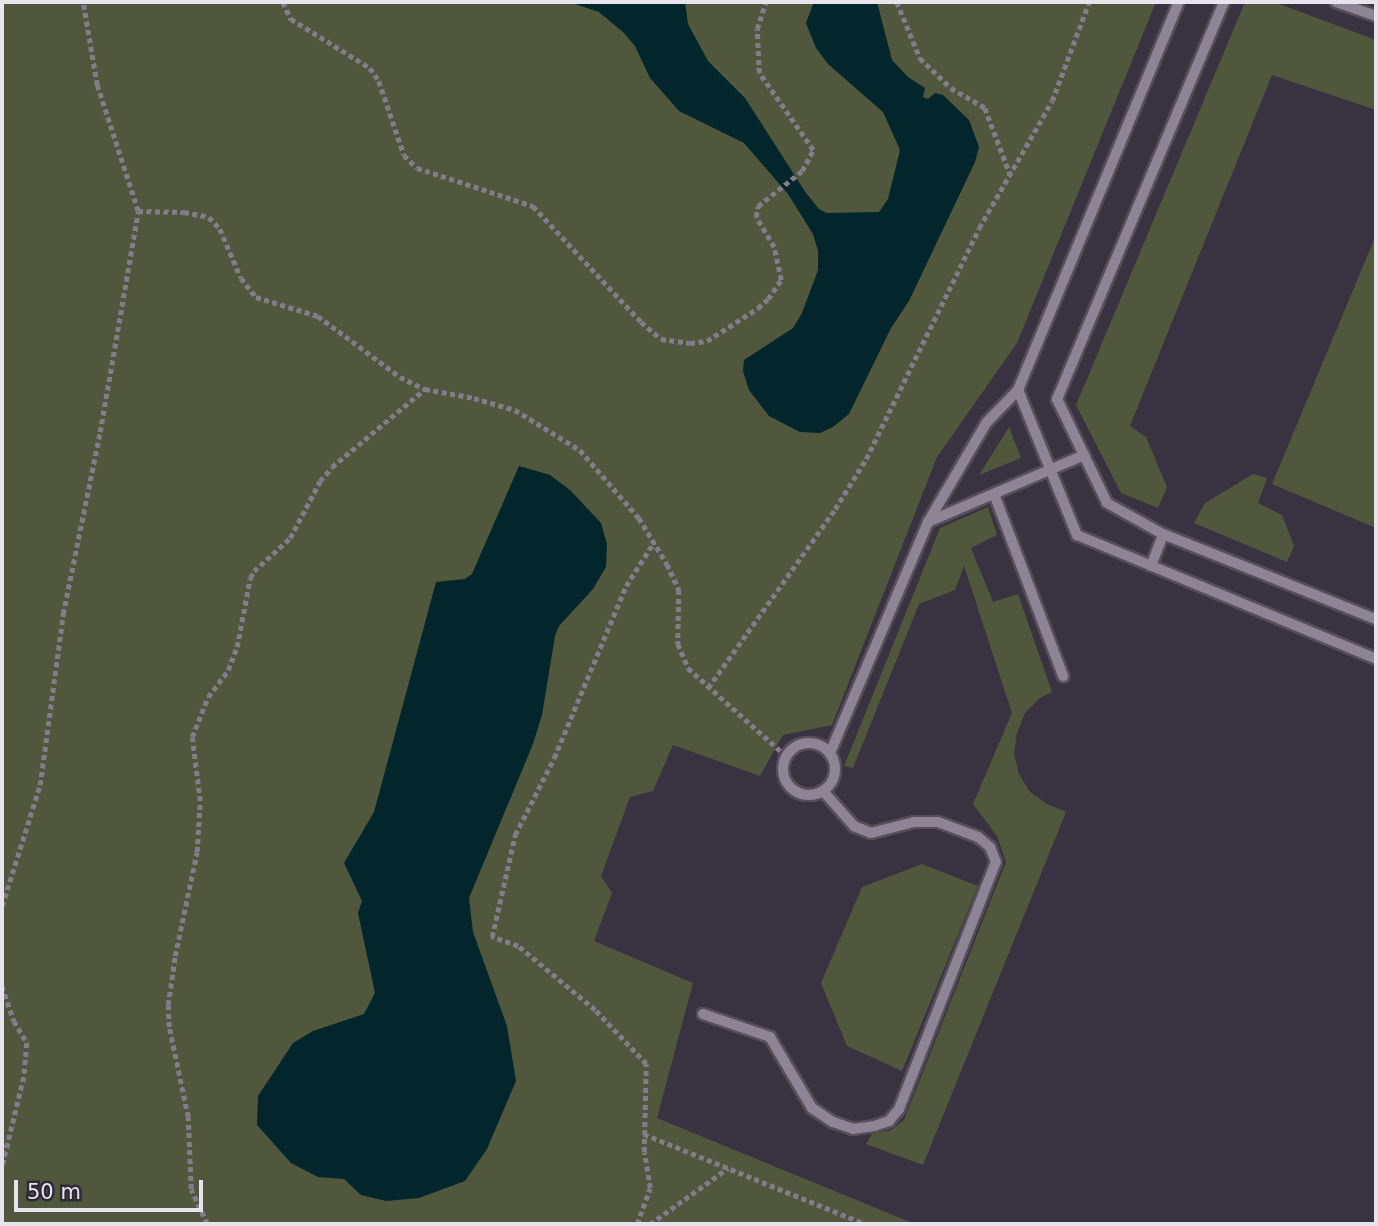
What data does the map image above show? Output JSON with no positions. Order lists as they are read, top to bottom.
{
  "scale_bar": "50 m"
}
